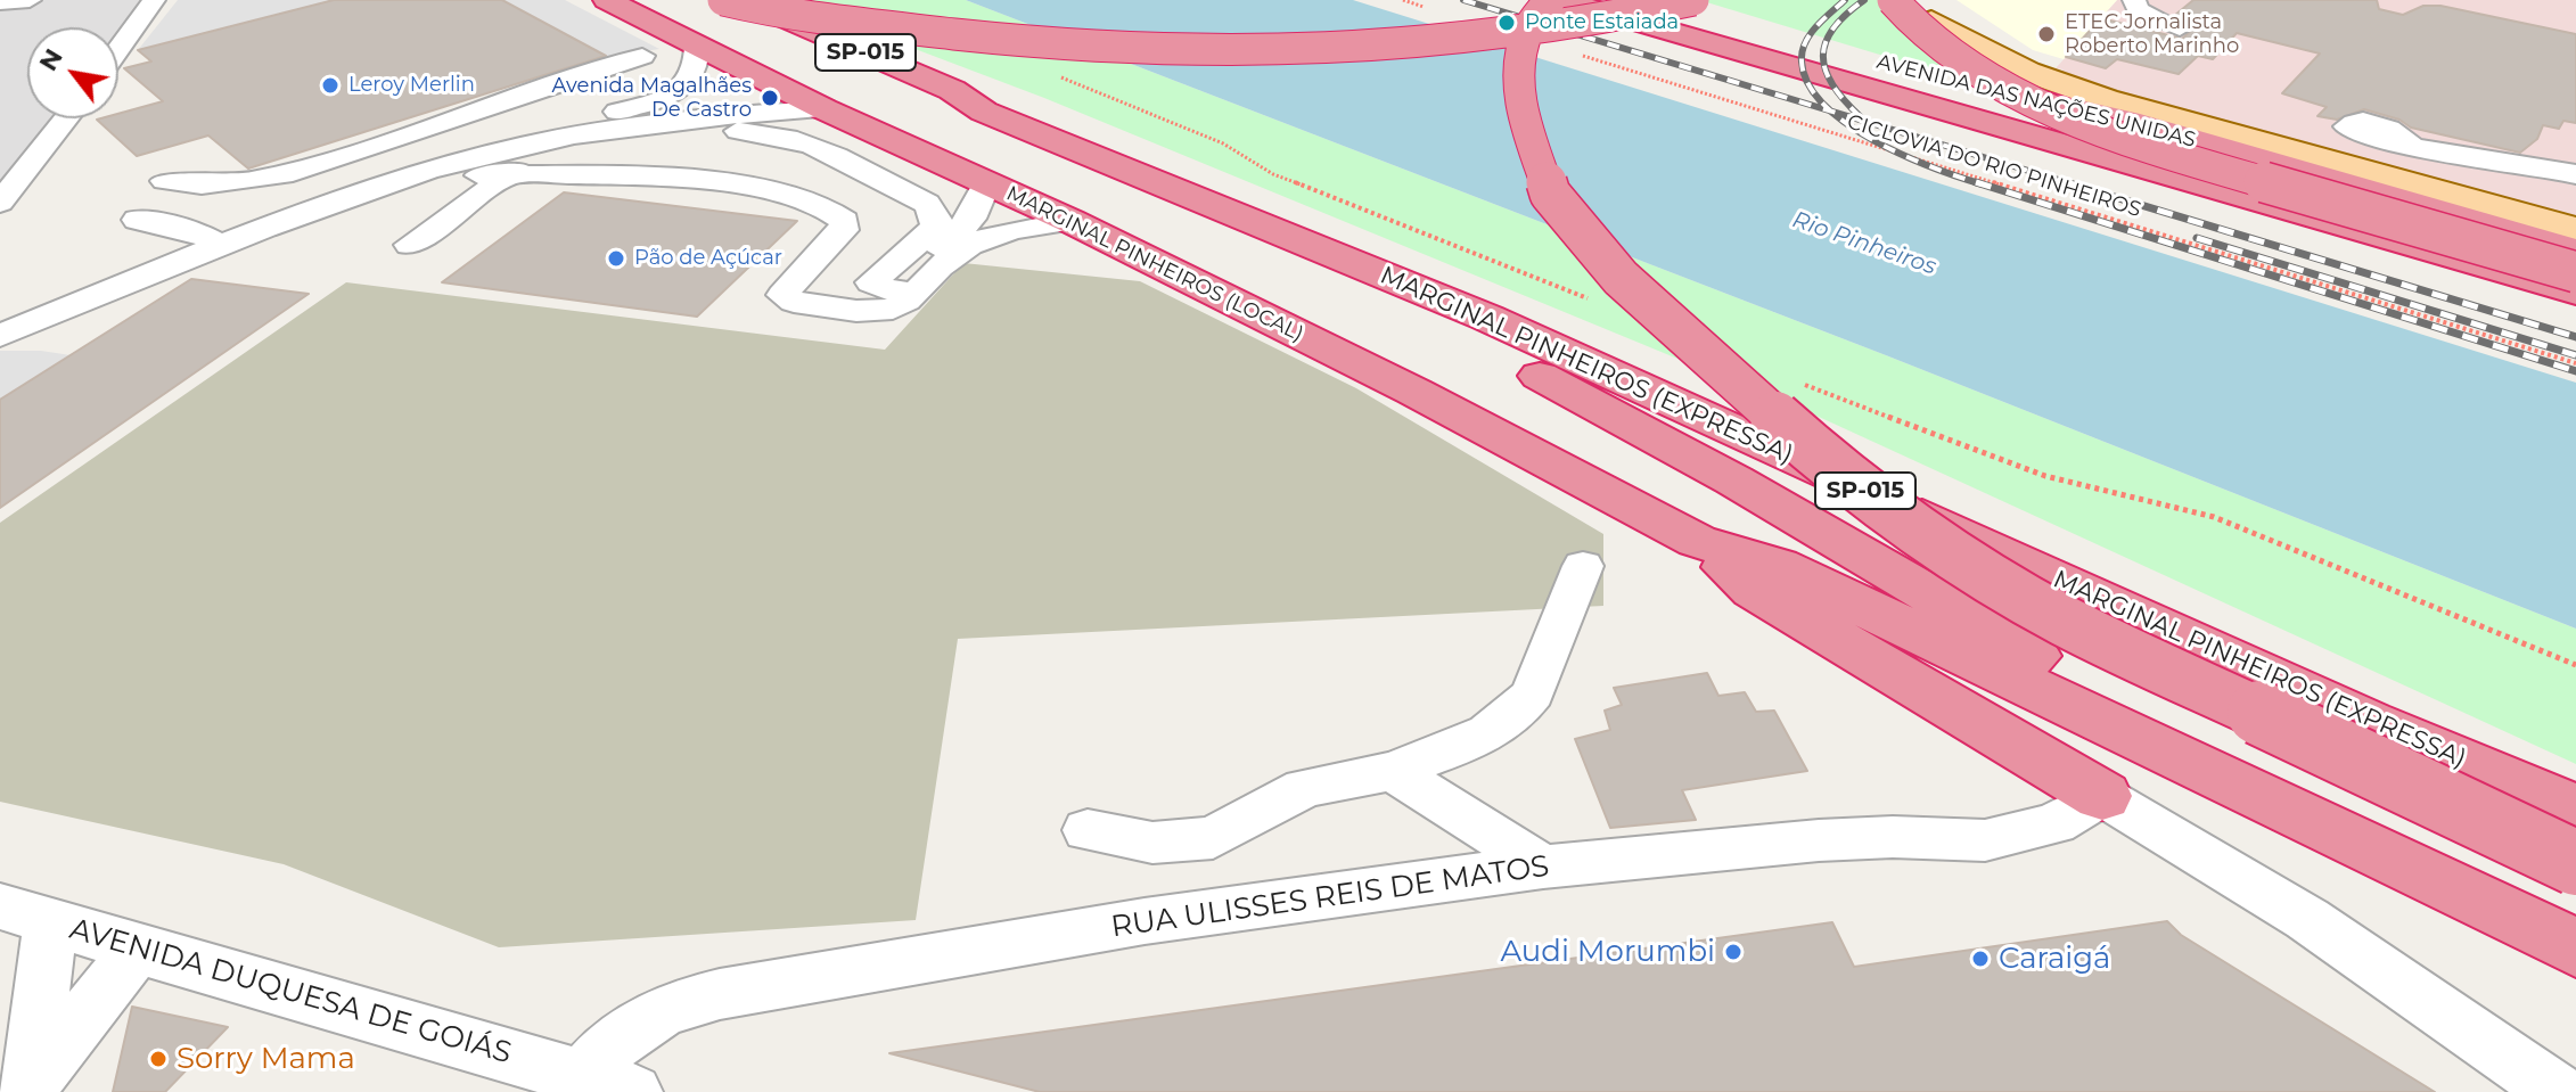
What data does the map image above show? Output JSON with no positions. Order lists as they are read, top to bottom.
{
  "streets": {
    "highway": [
      "SP-015",
      "AVENIDA DAS NAÇÕES UNIDAS",
      "MARGINAL PINHEIROS (LOCAL)",
      "MARGINAL PINHEIROS (EXPRESSA)"
    ],
    "street": ["RUA ULISSES REIS DE MATOS", "AVENIDA DUQUESA DE GOIÁS"],
    "path": ["CICLOVIA DO RIO PINHEIROS"]
  },
  "crossings": [
    ["RUA ULISSES REIS DE MATOS", "AVENIDA DUQUESA DE GOIÁS"]
  ],
  "water": ["Rio Pinheiros"],
  "places": [
    "Ponte Estaiada",
    "ETEC Jornalista Roberto Marinho",
    "Leroy Merlin",
    "Avenida Magalhães De Castro",
    "Pão de Açúcar",
    "Audi Morumbi",
    "Caraigá",
    "Sorry Mama"
  ],
  "north": "top left"
}
